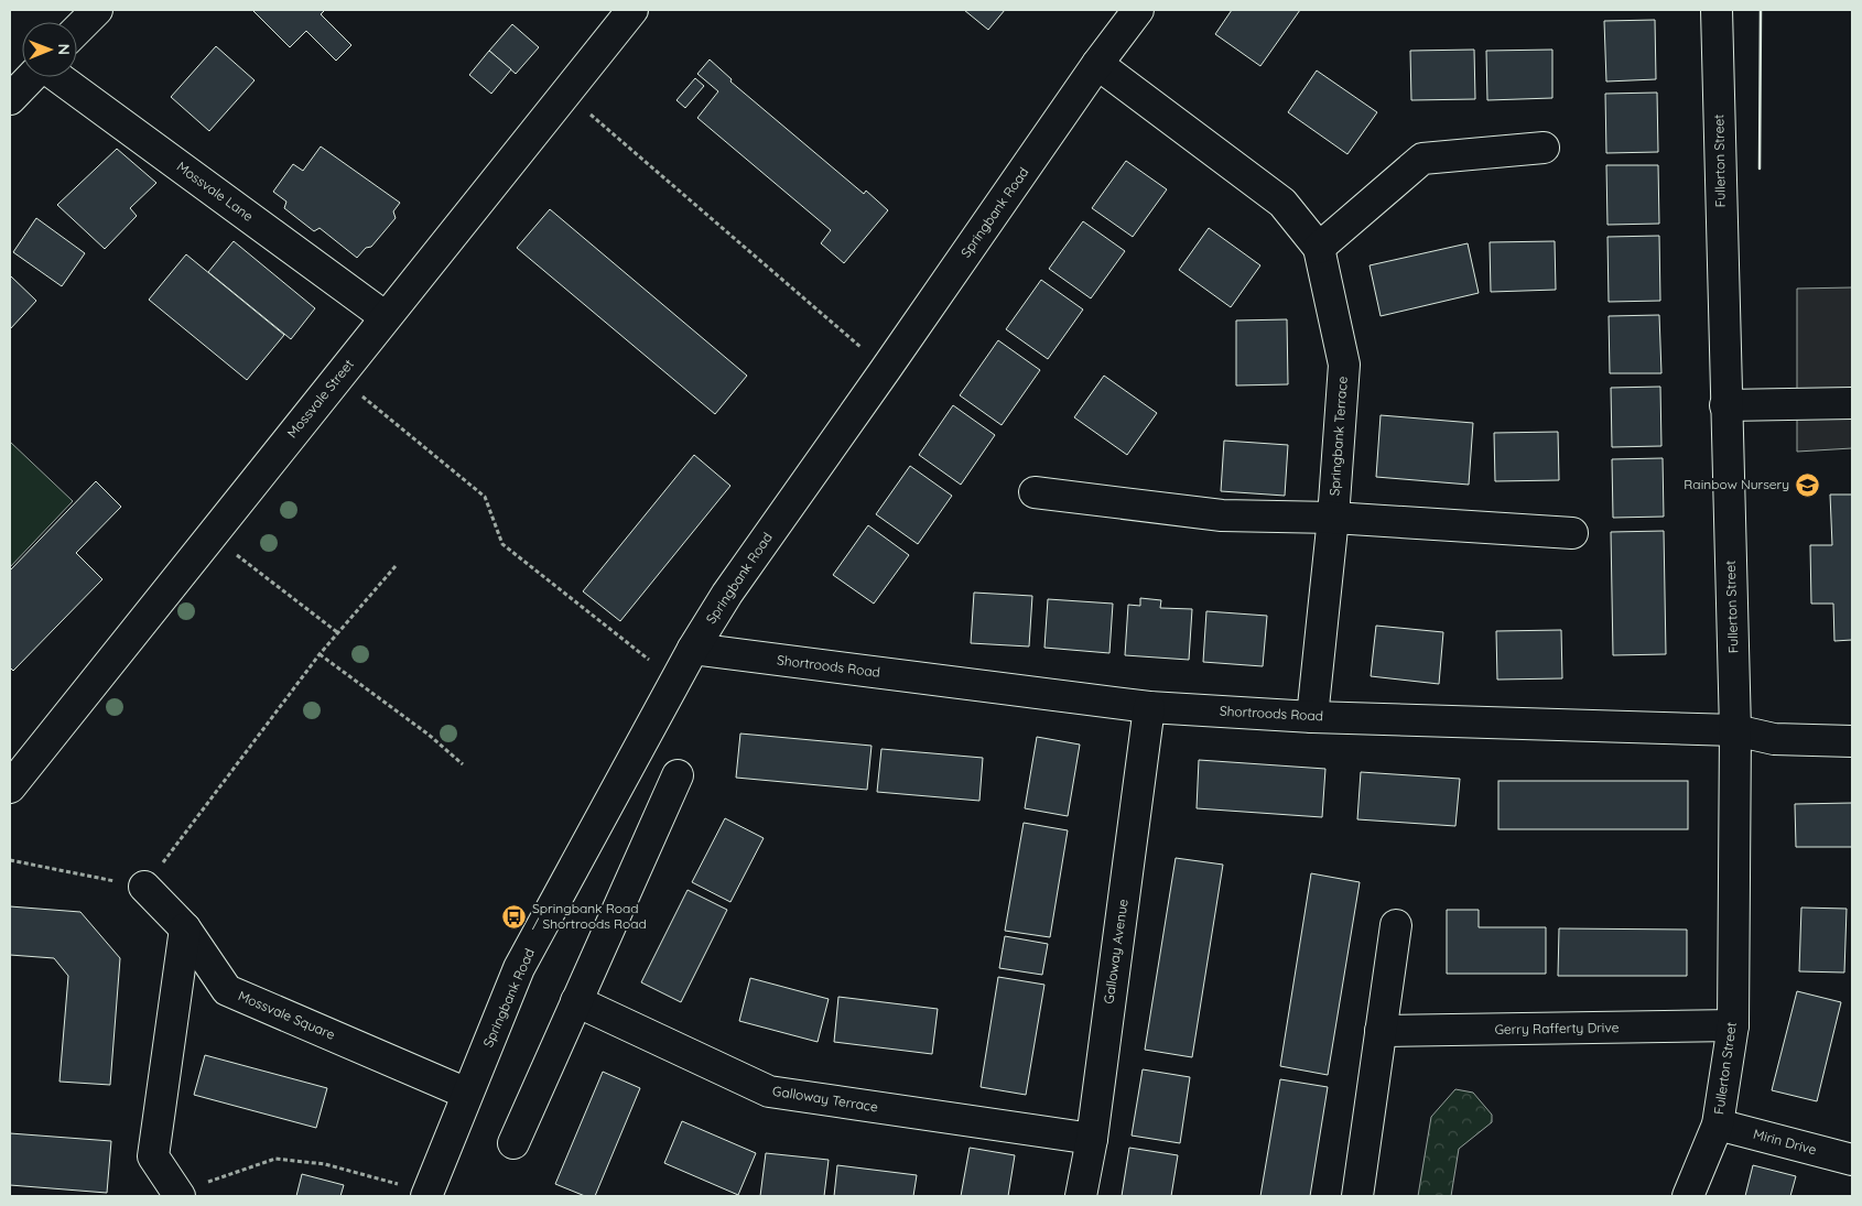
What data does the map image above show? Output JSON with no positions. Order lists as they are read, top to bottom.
{
  "streets": {
    "street": [
      "Fullerton Street",
      "Mossvale Lane",
      "Springbank Road",
      "Mossvale Street",
      "Springbank Terrace",
      "Shortroods Road",
      "Galloway Avenue",
      "Mossvale Square",
      "Gerry Rafferty Drive",
      "Galloway Terrace",
      "Mirin Drive"
    ]
  },
  "crossings": [
    ["Fullerton Street", "Shortroods Road"],
    ["Fullerton Street", "Gerry Rafferty Drive"],
    ["Fullerton Street", "Mirin Drive"],
    ["Mossvale Lane", "Mossvale Street"],
    ["Springbank Road", "Springbank Terrace"],
    ["Springbank Road", "Shortroods Road"],
    ["Springbank Road", "Mossvale Square"],
    ["Springbank Terrace", "Shortroods Road"],
    ["Shortroods Road", "Galloway Avenue"],
    ["Galloway Avenue", "Galloway Terrace"]
  ],
  "places": {
    "school or university": ["Rainbow Nursery"],
    "bus stop": ["Springbank Road / Shortroods Road"]
  },
  "north": "right"
}
